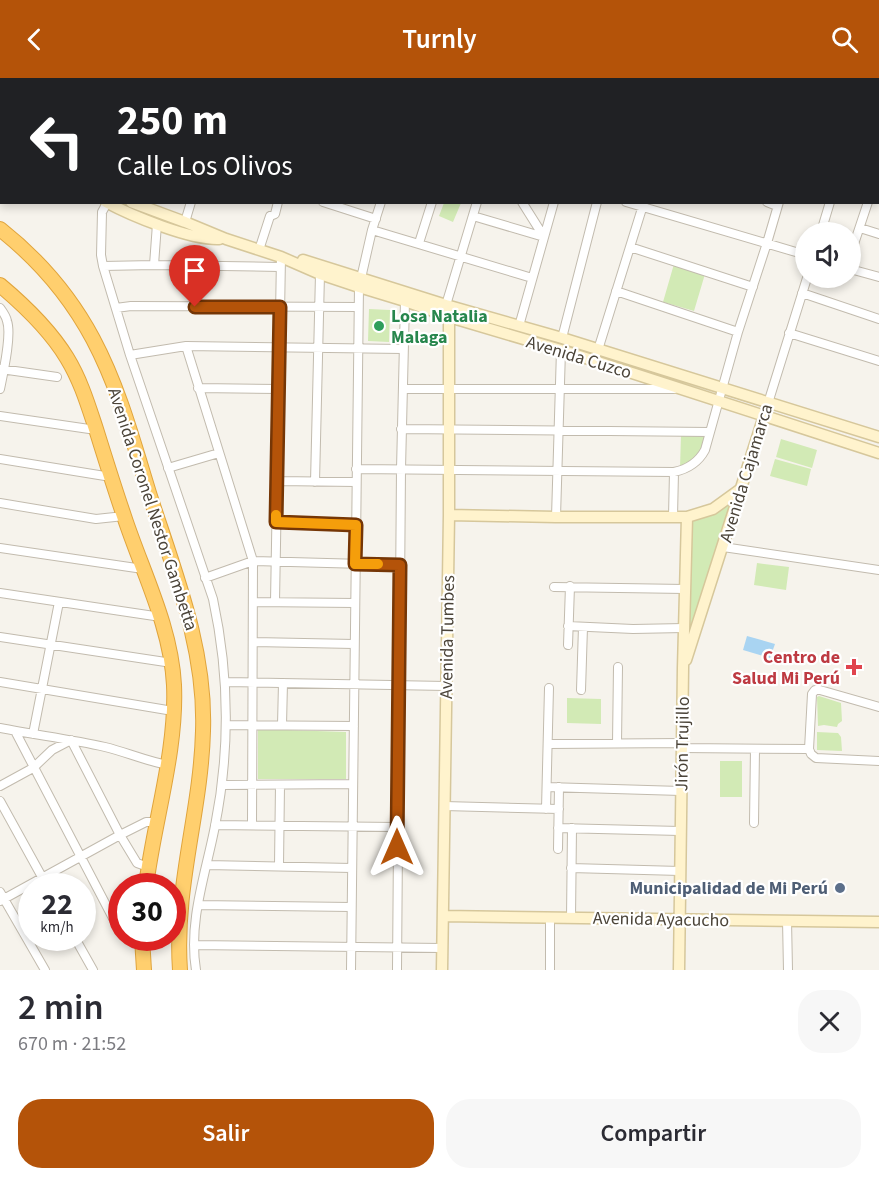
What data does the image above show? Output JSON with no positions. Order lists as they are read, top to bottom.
{
  "streets": {
    "highway": ["Avenida Coronel Nestor Gambetta"],
    "street": [
      "Avenida Cuzco",
      "Avenida Cajamarca",
      "Avenida Tumbes",
      "Jirón Trujillo",
      "Avenida Ayacucho"
    ]
  },
  "crossings": [
    ["Avenida Cuzco", "Avenida Cajamarca"],
    ["Avenida Cuzco", "Avenida Tumbes"],
    ["Avenida Cajamarca", "Jirón Trujillo"],
    ["Avenida Tumbes", "Avenida Ayacucho"],
    ["Jirón Trujillo", "Avenida Ayacucho"]
  ],
  "places": {
    "other": ["Losa Natalia Malaga", "Municipalidad de Mi Perú"],
    "health": ["Centro de Salud Mi Perú"]
  },
  "page": {
    "header": "Turnly",
    "turn": ["250 m", "Calle Los Olivos"],
    "speed": "22 km/h",
    "limit": "30",
    "heading": ["2 min", "670 m · 21:52"],
    "buttons": ["Salir", "Compartir"]
  }
}
